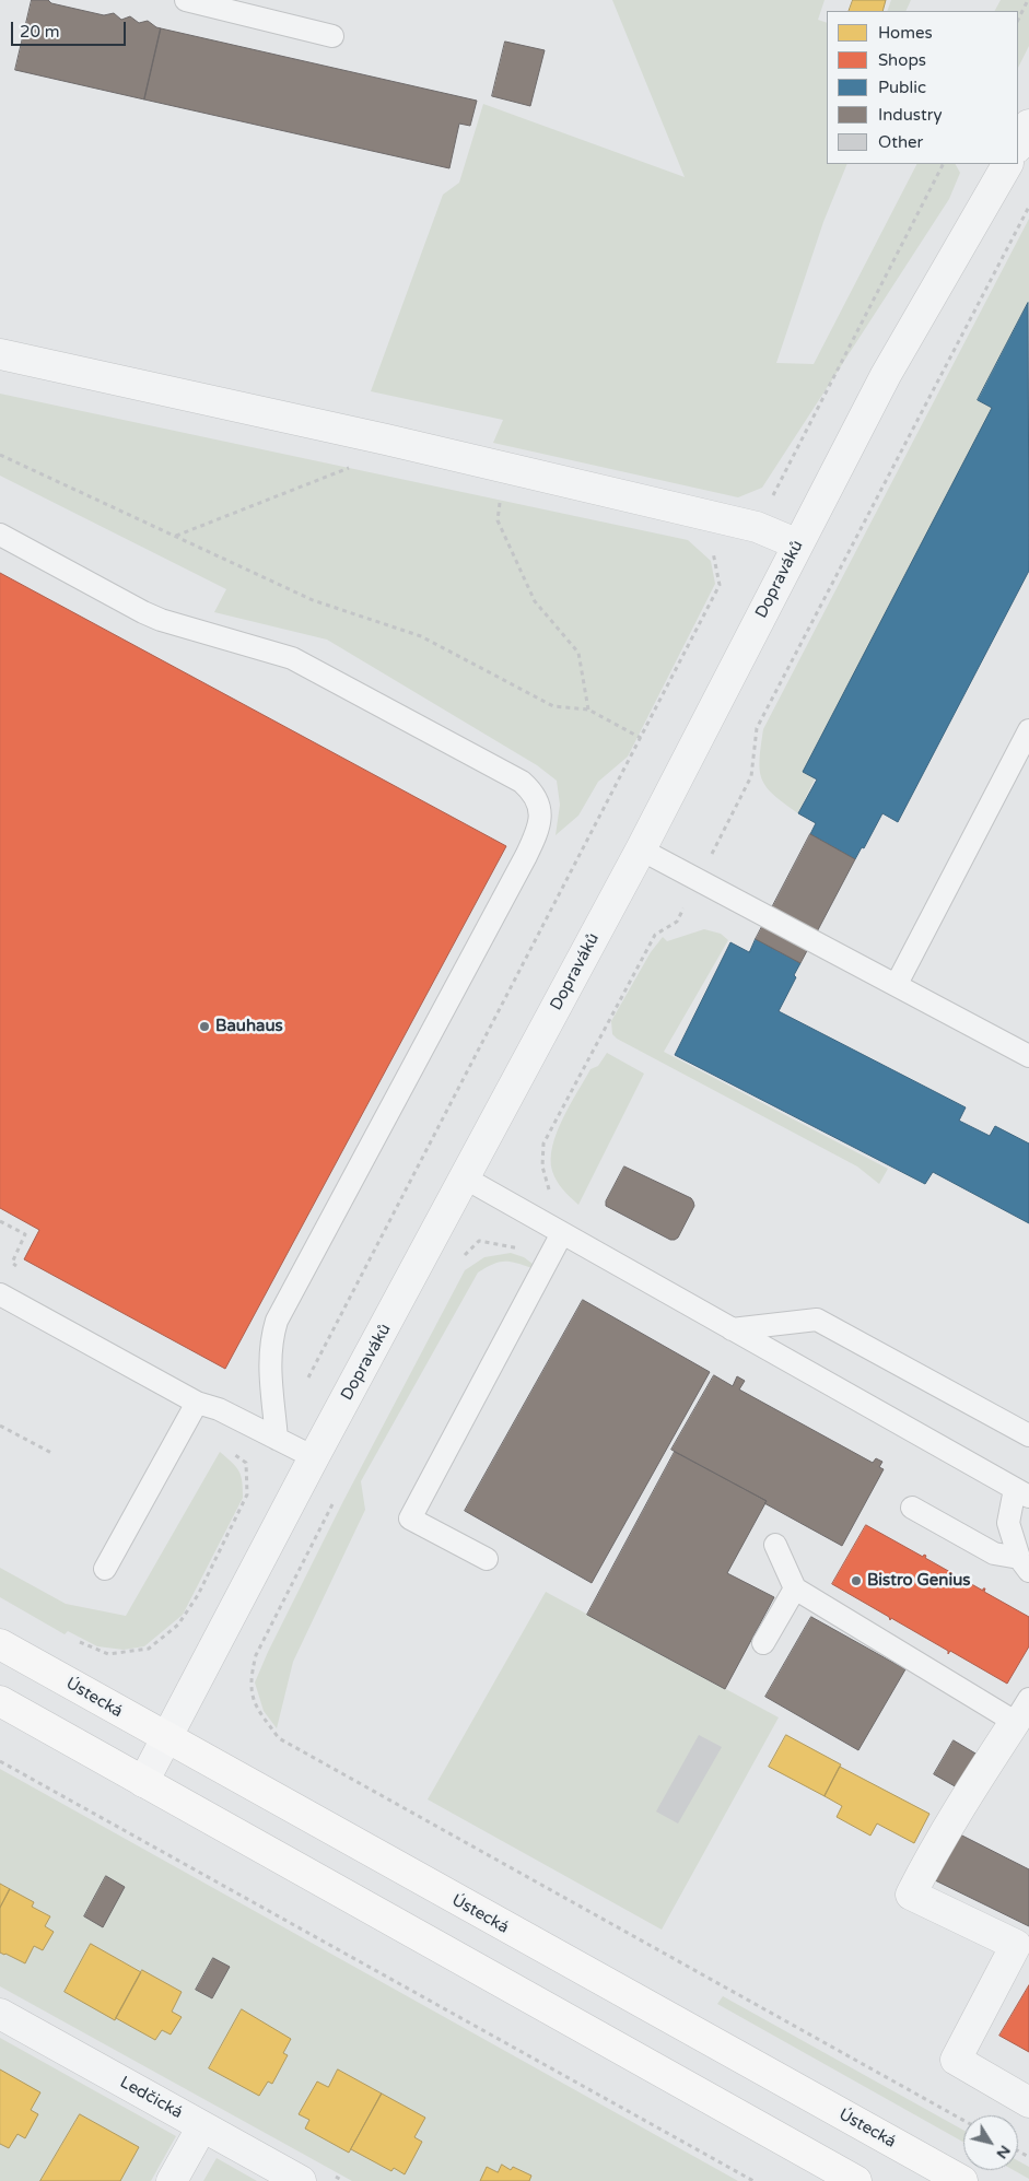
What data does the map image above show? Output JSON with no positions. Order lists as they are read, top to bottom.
{
  "streets": {
    "main road": ["Ústecká"],
    "street": ["Dopraváků", "Ledčická"]
  },
  "crossings": [
    ["Dopraváků", "Ústecká"]
  ],
  "places": ["Bauhaus", "Bistro Genius"],
  "legend": [
    "Homes",
    "Shops",
    "Public",
    "Industry",
    "Other"
  ],
  "scale_bar": "20 m",
  "north": "bottom right"
}
